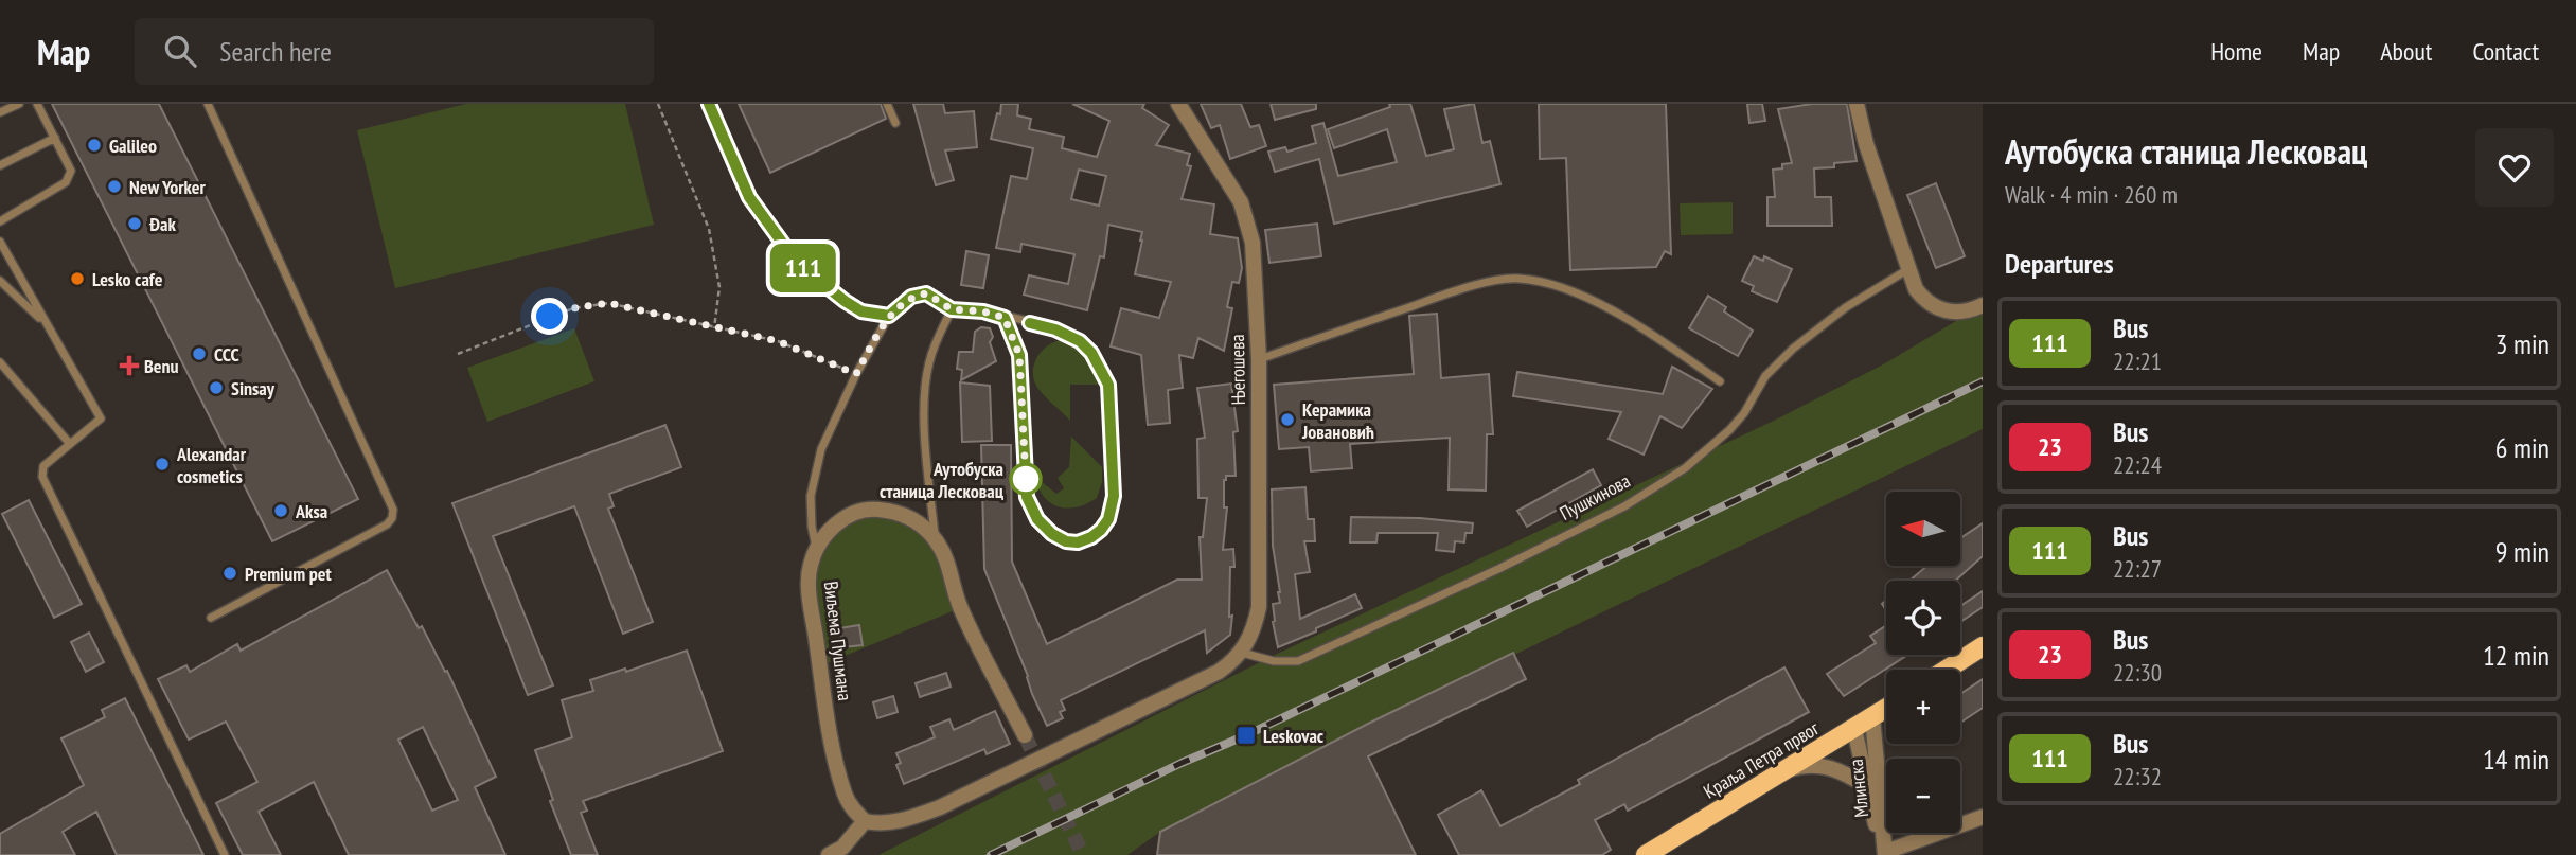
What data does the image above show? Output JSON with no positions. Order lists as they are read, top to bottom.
{
  "streets": {
    "main road": ["Краља Петра првог"],
    "street": ["Његошева", "Виљема Пушмана", "Млинска"],
    "lane": ["Пушкинова"]
  },
  "crossings": [
    ["Његошева", "Пушкинова"],
    ["Краља Петра првог", "Млинска"]
  ],
  "places": {
    "other": [
      "Galileo",
      "New Yorker",
      "Đak",
      "Lesko cafe",
      "CCC",
      "Sinsay",
      "Керамика Јовановић",
      "Alexandar cosmetics",
      "Аутобуска станица Лесковац",
      "Aksa",
      "Premium pet"
    ],
    "health": ["Benu"],
    "transit": ["Leskovac"]
  },
  "lines": ["bus line 111"],
  "north": "left",
  "page": {
    "header": "Map",
    "search": "Search here",
    "nav": [
      "Home",
      "Map",
      "About",
      "Contact"
    ],
    "on_map": "111",
    "heading": [
      ["Аутобуска станица Лесковац", "Walk · 4 min · 260 m"],
      "Departures"
    ],
    "list": [
      {
        "mark": "111",
        "name": "Bus",
        "note": "22:21",
        "value": "3 min"
      },
      {
        "mark": "23",
        "name": "Bus",
        "note": "22:24",
        "value": "6 min"
      },
      {
        "mark": "111",
        "name": "Bus",
        "note": "22:27",
        "value": "9 min"
      },
      {
        "mark": "23",
        "name": "Bus",
        "note": "22:30",
        "value": "12 min"
      },
      {
        "mark": "111",
        "name": "Bus",
        "note": "22:32",
        "value": "14 min"
      }
    ],
    "map_buttons": ["+", "−"]
  }
}
